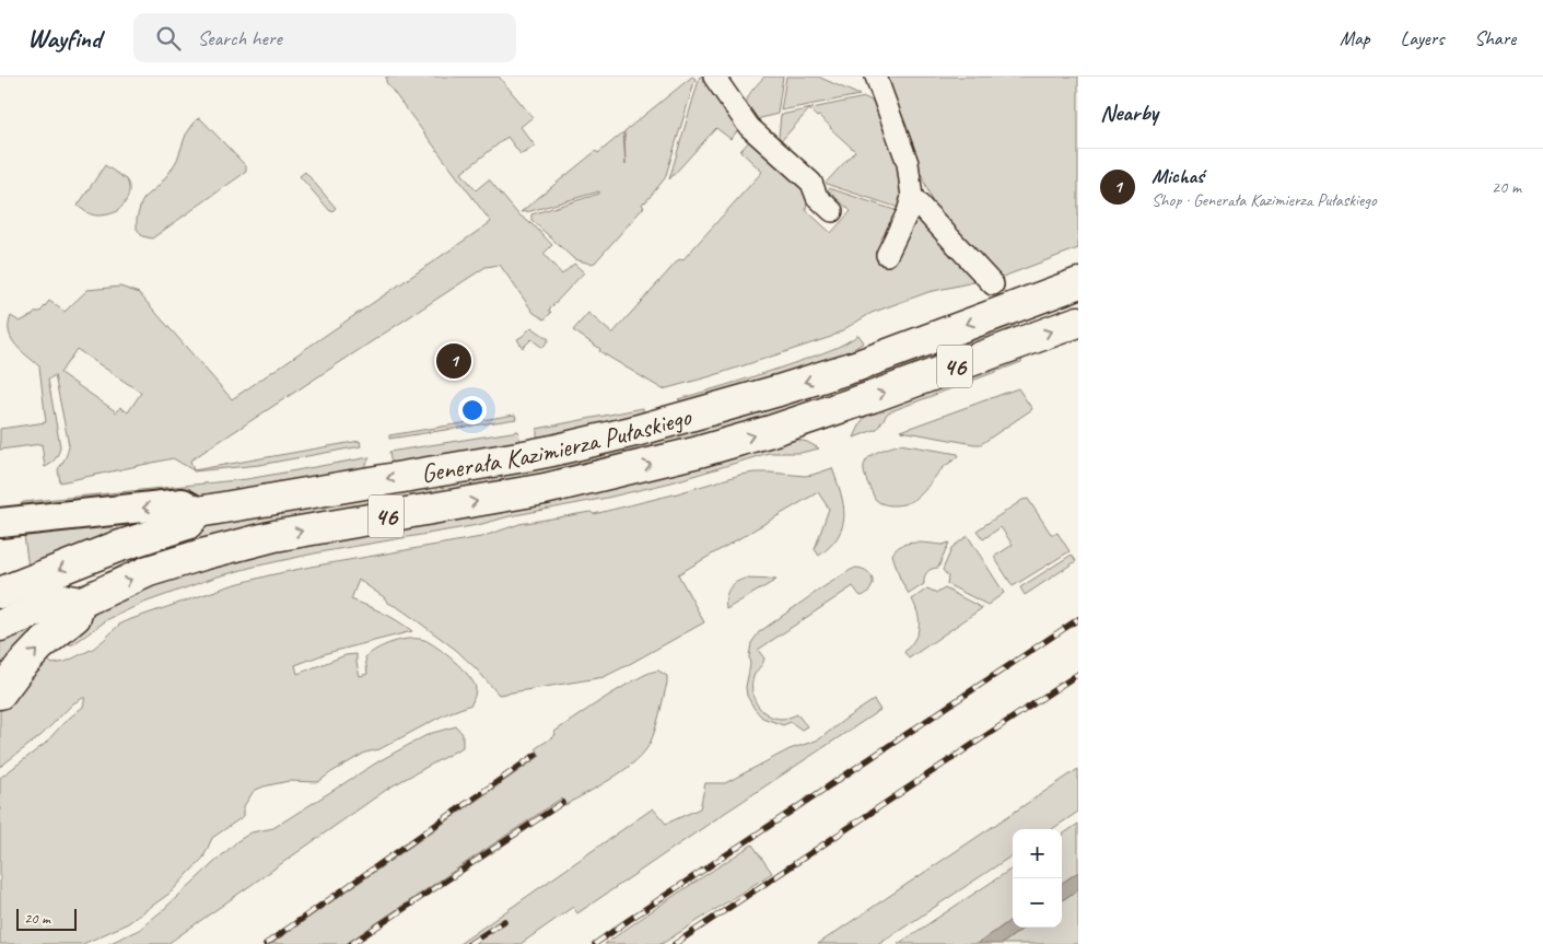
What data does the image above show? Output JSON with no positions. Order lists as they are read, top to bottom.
{
  "streets": {
    "main road": ["46", "Generała Kazimierza Pułaskiego"]
  },
  "scale_bar": "20 m",
  "page": {
    "header": "Wayfind",
    "search": "Search here",
    "nav": ["Map", "Layers", "Share"],
    "heading": "Nearby",
    "list": [
      {
        "mark": "1",
        "name": "Michaś",
        "note": "Shop · Generała Kazimierza Pułaskiego",
        "value": "20 m"
      }
    ],
    "pins": "1",
    "map_buttons": ["+", "−"],
    "scale": "20 m"
  }
}
